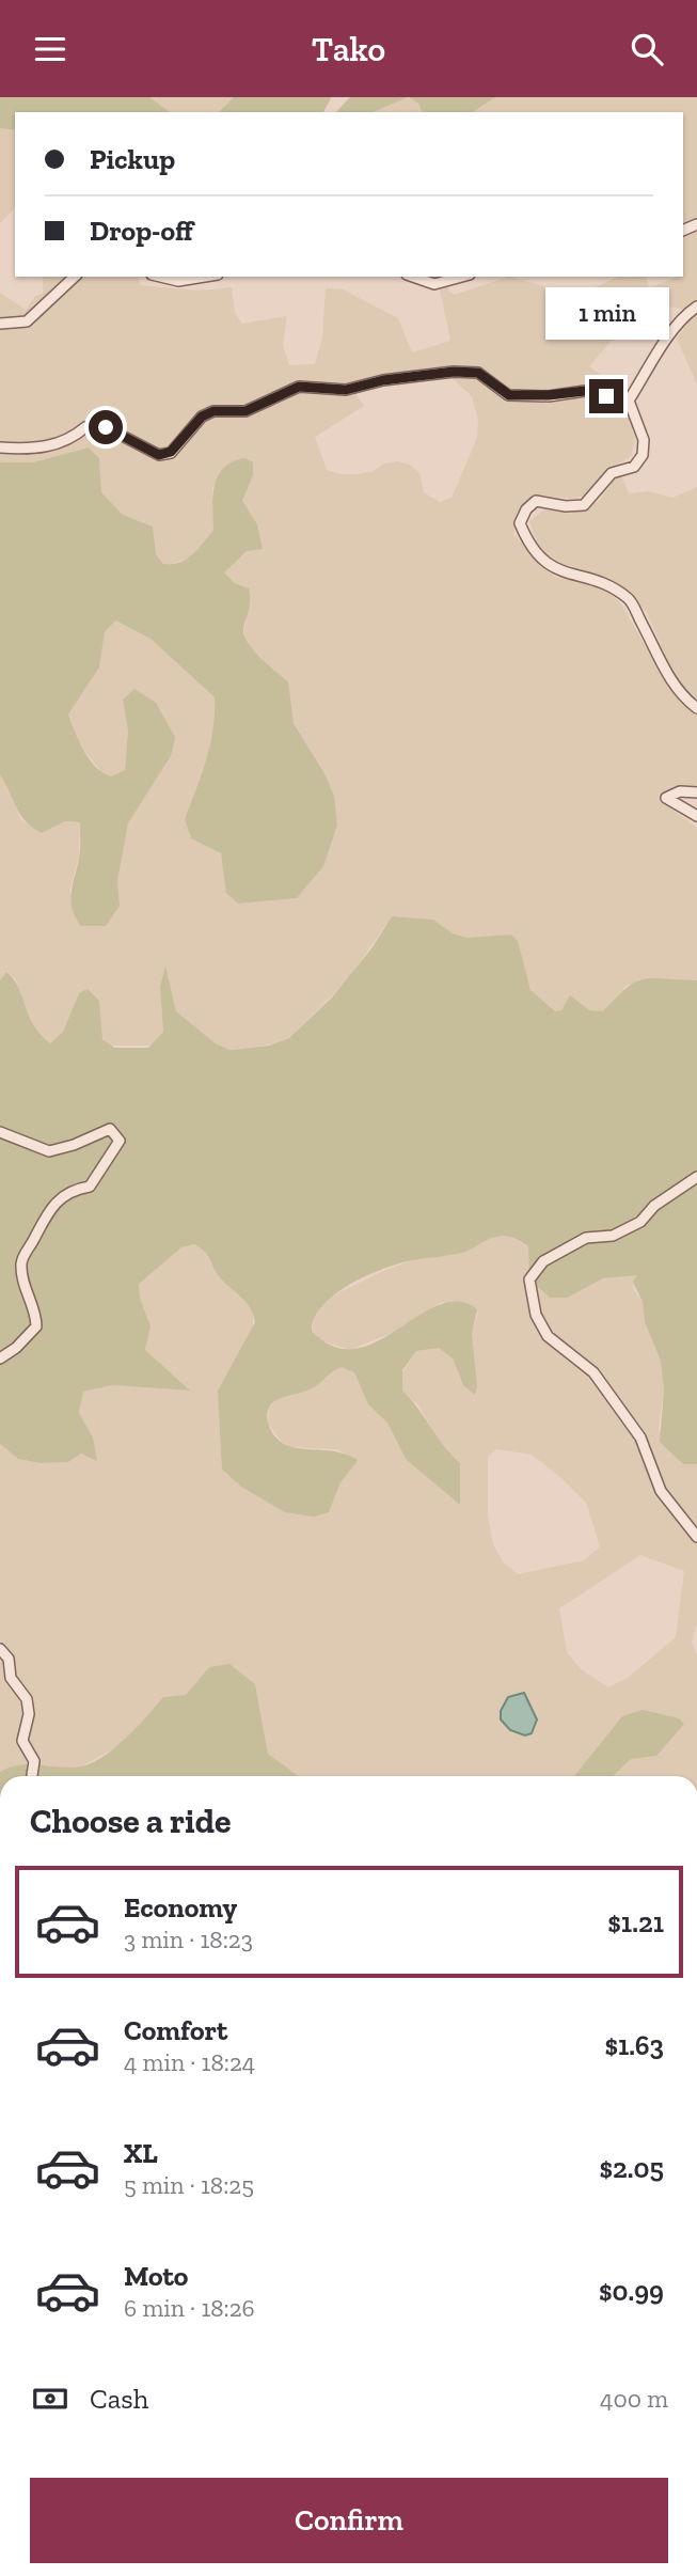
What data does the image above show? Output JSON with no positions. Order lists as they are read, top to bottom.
{
  "page": {
    "header": "Tako",
    "banner": ["Pickup", "Drop-off"],
    "bubble": "1 min",
    "heading": "Choose a ride",
    "list": [
      {
        "name": "Economy",
        "note": "3 min · 18:23",
        "value": "$1.21"
      },
      {
        "name": "Comfort",
        "note": "4 min · 18:24",
        "value": "$1.63"
      },
      {
        "name": "XL",
        "note": "5 min · 18:25",
        "value": "$2.05"
      },
      {
        "name": "Moto",
        "note": "6 min · 18:26",
        "value": "$0.99"
      }
    ],
    "pay": ["Cash", "400 m"],
    "buttons": "Confirm"
  }
}
